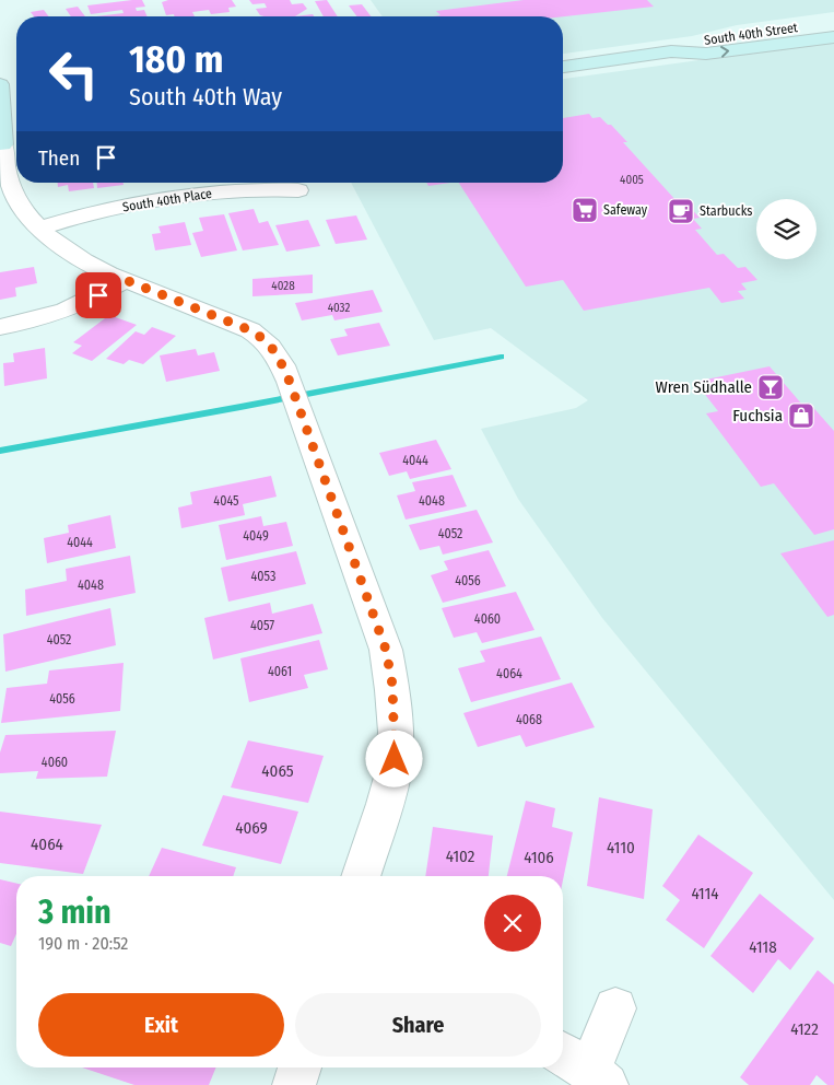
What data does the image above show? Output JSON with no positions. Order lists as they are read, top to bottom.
{
  "streets": {
    "main road": ["South 40th Street"],
    "street": ["South 40th Place"]
  },
  "places": {
    "supermarket": ["Safeway"],
    "cafe": ["Starbucks"],
    "bar": ["Wren Südhalle"],
    "shop": ["Fuchsia"]
  },
  "house_numbers": [
    "4005",
    "4028",
    "4032",
    "4044",
    "4045",
    "4048",
    "4052",
    "4049",
    "4044",
    "4053",
    "4056",
    "4048",
    "4060",
    "4057",
    "4052",
    "4061",
    "4064",
    "4056",
    "4068",
    "4060",
    "4065",
    "4069",
    "4064",
    "4110",
    "4102",
    "4106",
    "4114",
    "4118",
    "4122"
  ],
  "page": {
    "turn": ["180 m", "South 40th Way"],
    "then": "Then",
    "heading": ["3 min", "190 m · 20:52"],
    "buttons": ["Exit", "Share"]
  }
}
